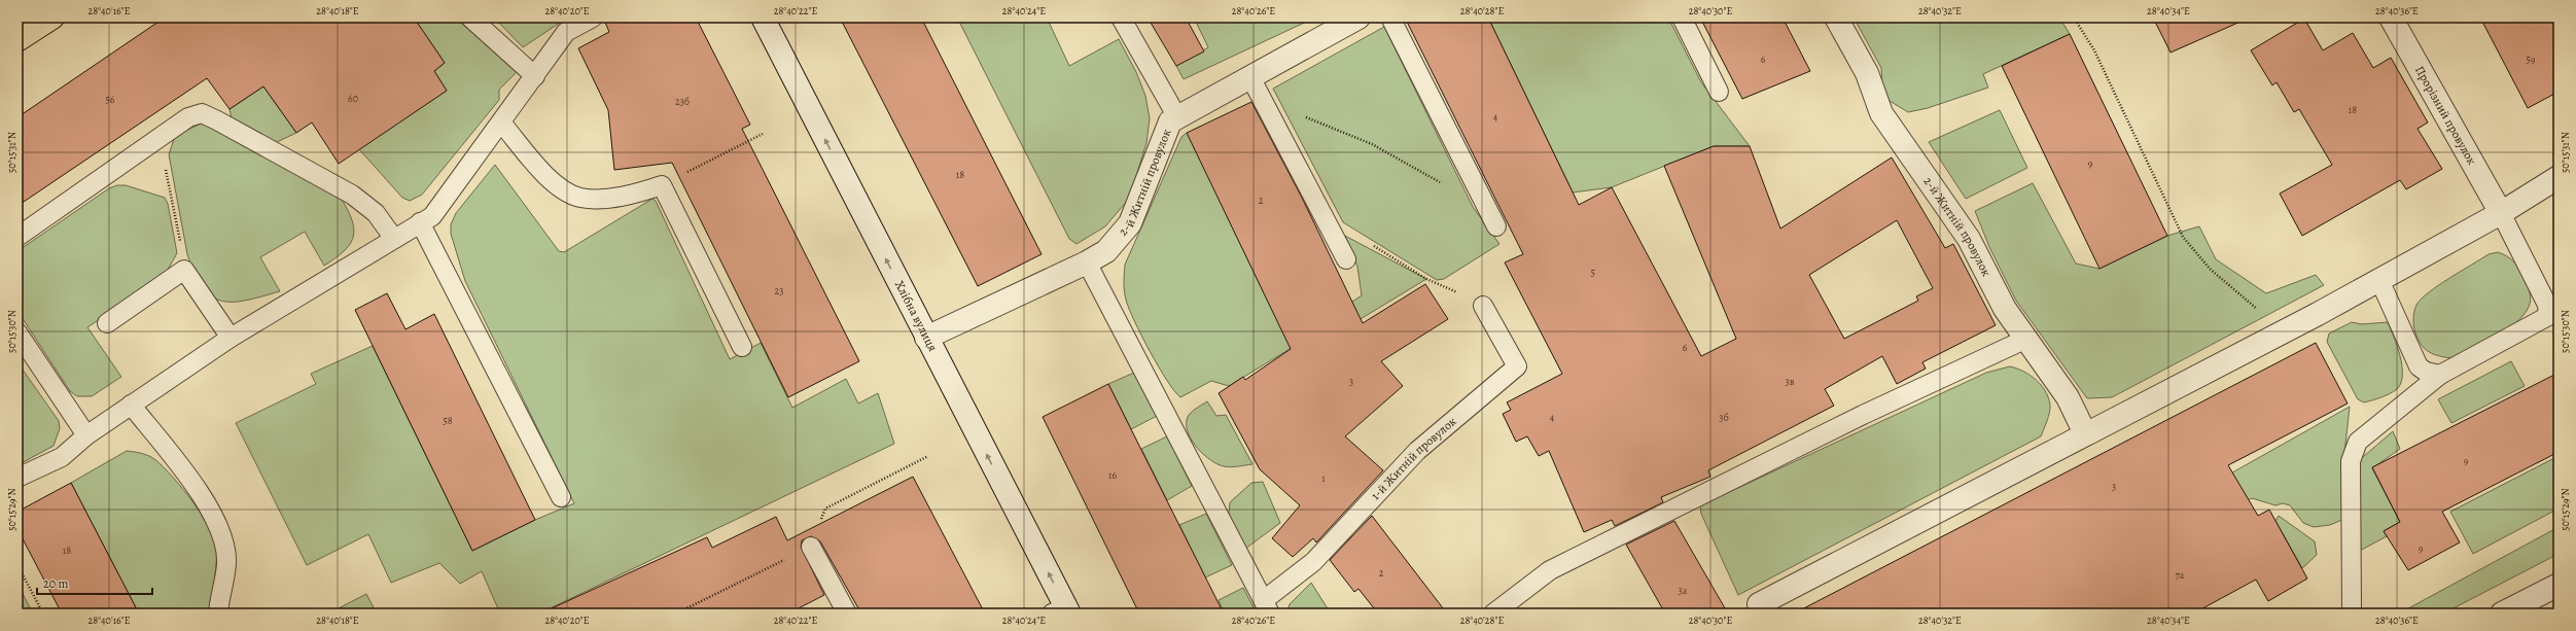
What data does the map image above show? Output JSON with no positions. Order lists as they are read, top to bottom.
{
  "streets": {
    "street": ["Прорізний провулок", "2-й Житній провулок", "Хлібна вулиця"],
    "lane": ["1-й Житній провулок"]
  },
  "crossings": [
    ["2-й Житній провулок", "Хлібна вулиця"]
  ],
  "one_way": ["Хлібна вулиця"],
  "house_numbers": [
    "6",
    "59",
    "60",
    "56",
    "23б",
    "18",
    "4",
    "9",
    "18",
    "2",
    "5",
    "23",
    "6",
    "3",
    "3в",
    "4",
    "3б",
    "58",
    "9",
    "16",
    "1",
    "3",
    "9",
    "18",
    "2",
    "7а",
    "3а"
  ],
  "scale_bar": "20 m",
  "coordinates": [
    "28°40'16\"E",
    "28°40'18\"E",
    "28°40'20\"E",
    "28°40'22\"E",
    "28°40'24\"E",
    "28°40'26\"E",
    "28°40'28\"E",
    "28°40'30\"E",
    "28°40'32\"E",
    "28°40'34\"E",
    "28°40'36\"E",
    "50°15'31\"N",
    "50°15'30\"N",
    "50°15'29\"N"
  ]
}
